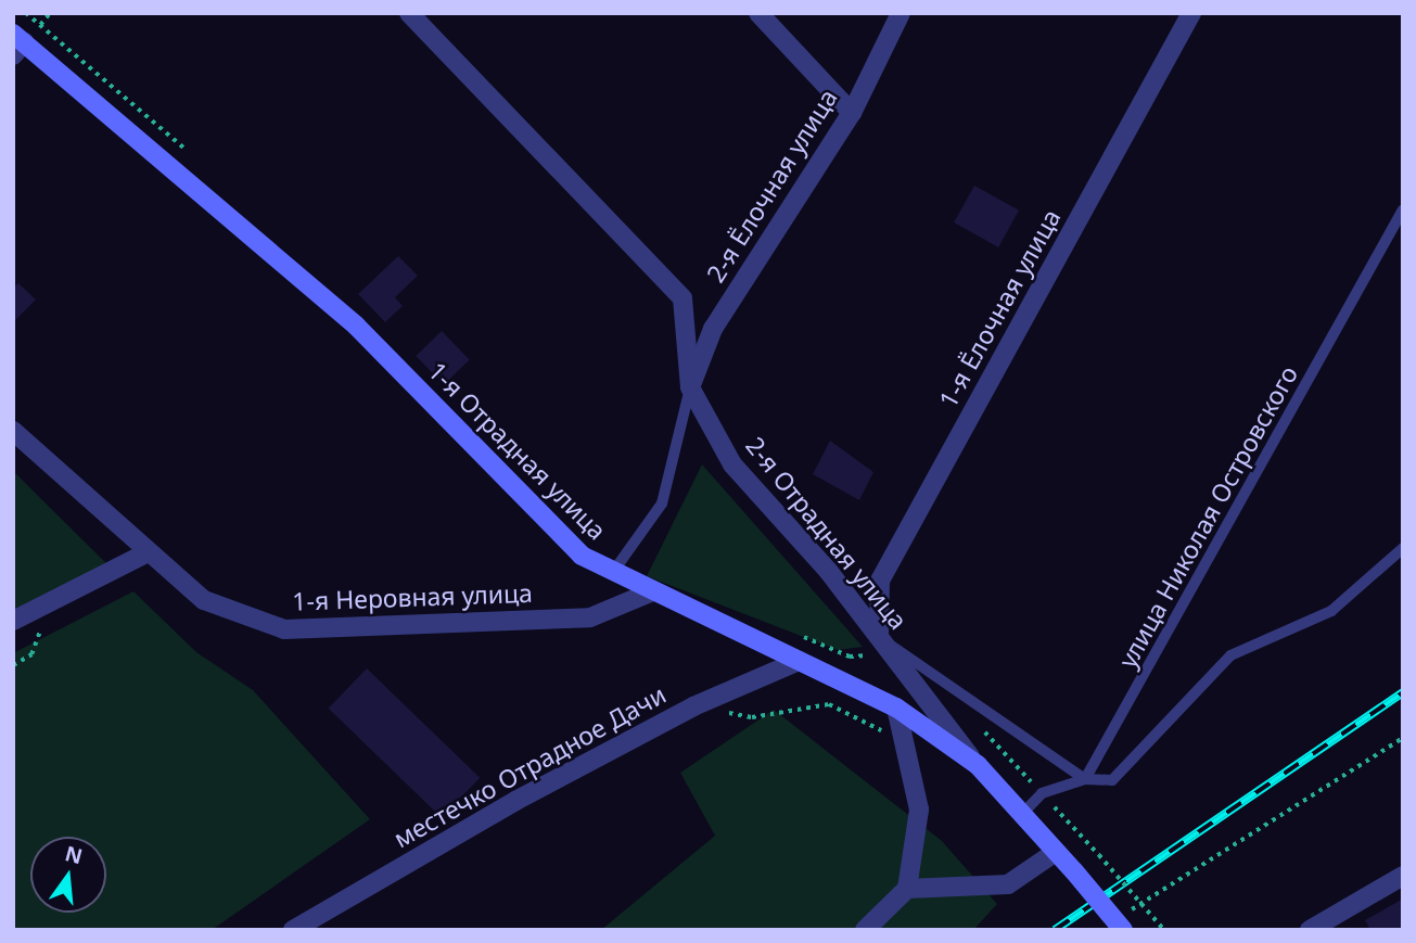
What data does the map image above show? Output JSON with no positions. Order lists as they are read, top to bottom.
{
  "streets": {
    "main road": ["1-я Отрадная улица"],
    "street": [
      "2-я Ёлочная улица",
      "1-я Ёлочная улица",
      "2-я Отрадная улица",
      "1-я Неровная улица",
      "местечко Отрадное Дачи"
    ],
    "lane": ["улица Николая Островского"]
  },
  "crossings": [
    ["2-я Ёлочная улица", "2-я Отрадная улица"],
    ["1-я Ёлочная улица", "2-я Отрадная улица"],
    ["1-я Отрадная улица", "2-я Отрадная улица"],
    ["1-я Отрадная улица", "1-я Неровная улица"],
    ["1-я Отрадная улица", "местечко Отрадное Дачи"]
  ],
  "north": "top"
}
